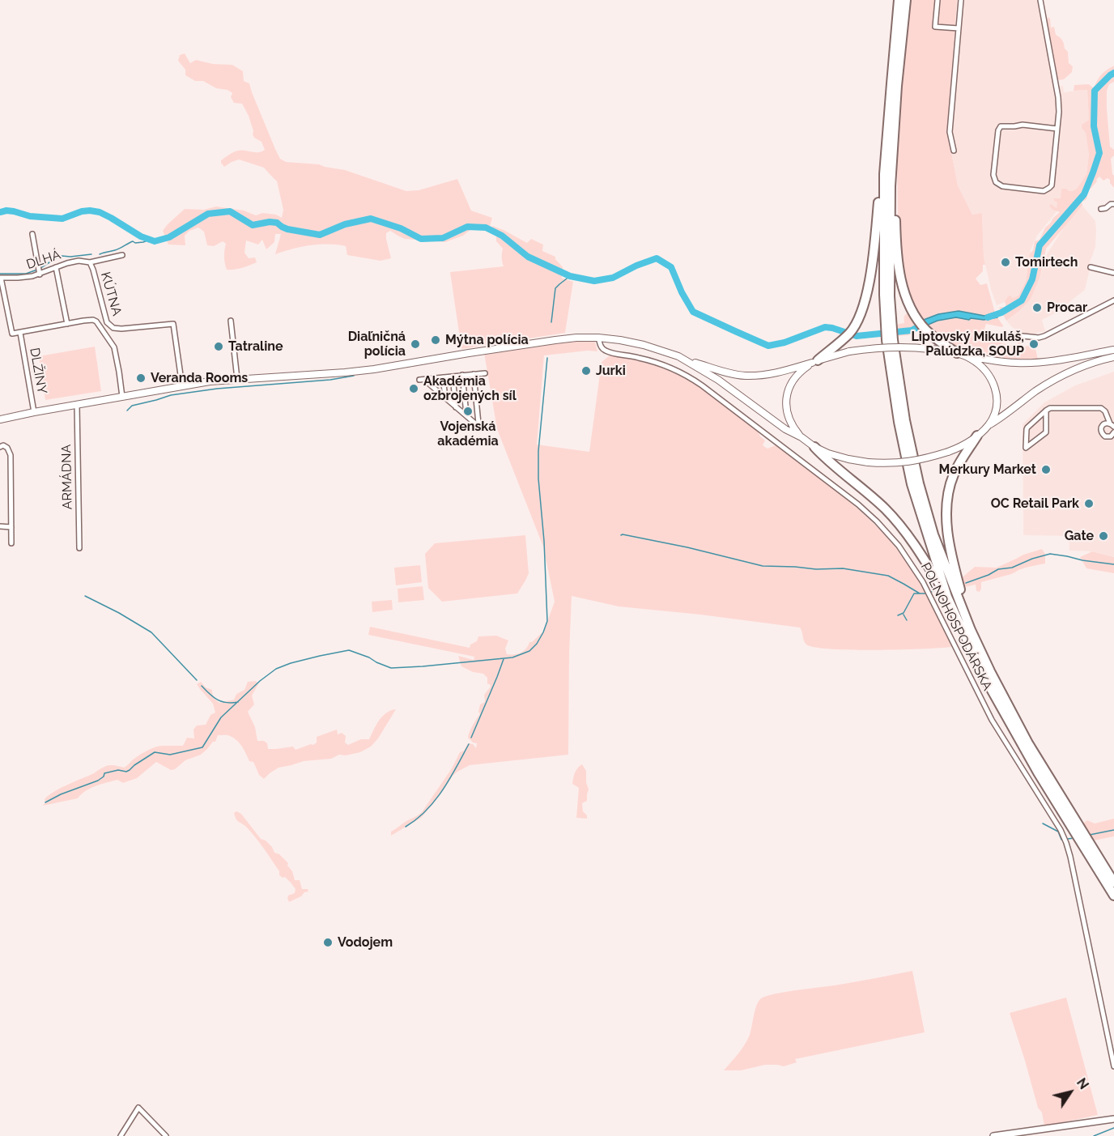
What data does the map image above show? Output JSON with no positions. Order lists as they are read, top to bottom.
{
  "streets": {
    "street": [
      "DLHÁ",
      "KÚTNA",
      "DLŽINY",
      "ARMÁDNA",
      "POĽNOHOSPODÁRSKA"
    ]
  },
  "crossings": [
    ["DLHÁ", "KÚTNA"]
  ],
  "places": [
    "Tomirtech",
    "Procar",
    "Mýtna polícia",
    "Diaľničná polícia",
    "Liptovský Mikuláš, Palúdzka, SOUP",
    "Tatraline",
    "Jurki",
    "Veranda Rooms",
    "Akadémia ozbrojených síl",
    "Vojenská akadémia",
    "Merkury Market",
    "OC Retail Park",
    "Gate",
    "Vodojem"
  ],
  "north": "top right"
}
